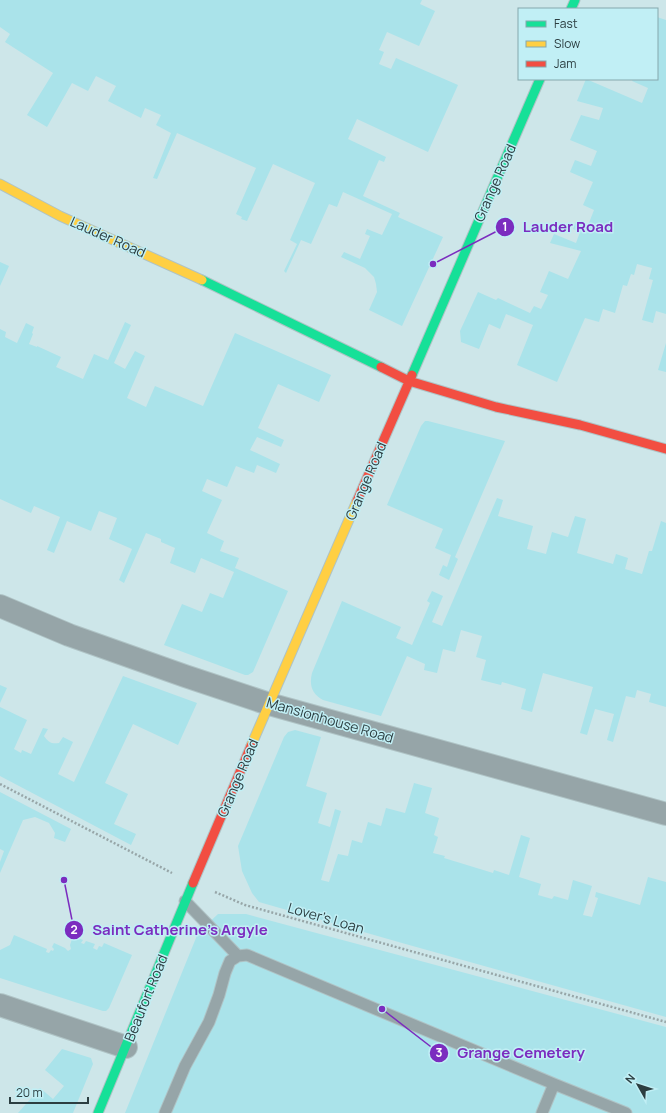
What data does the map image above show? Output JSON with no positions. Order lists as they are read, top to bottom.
{
  "streets": {
    "street": [
      "Grange Road",
      "Lauder Road",
      "Mansionhouse Road",
      "Beaufort Road"
    ],
    "path": ["Lover's Loan"]
  },
  "crossings": [
    ["Grange Road", "Lauder Road"],
    ["Grange Road", "Mansionhouse Road"],
    ["Grange Road", "Lover's Loan"],
    ["Grange Road", "Beaufort Road"],
    ["Lover's Loan", "Beaufort Road"]
  ],
  "places": ["Lauder Road", "Saint Catherine's Argyle", "Grange Cemetery"],
  "legend": ["Fast", "Slow", "Jam"],
  "scale_bar": "20 m",
  "north": "top left"
}
